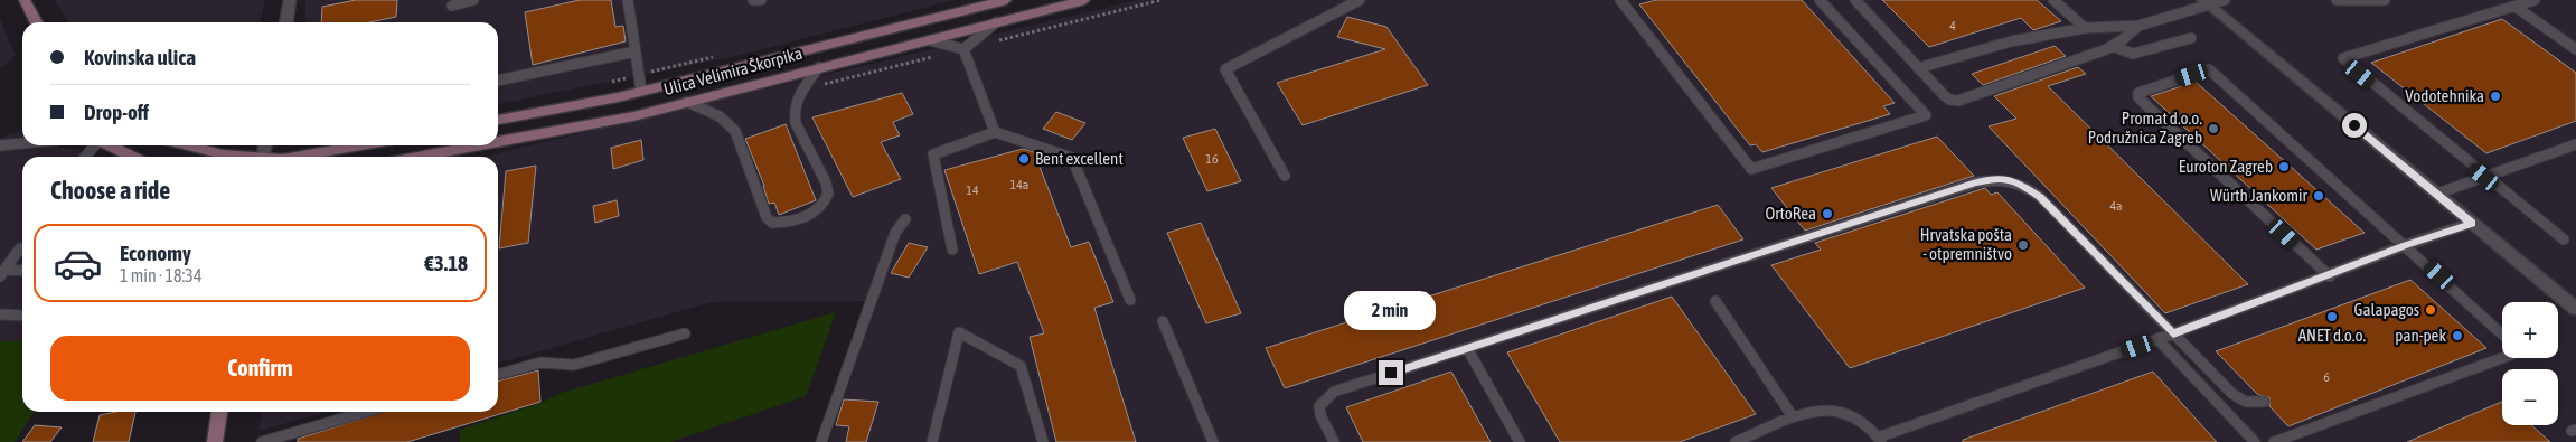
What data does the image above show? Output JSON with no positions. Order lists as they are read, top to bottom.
{
  "streets": {
    "main road": ["Ulica Velimira Škorpika"]
  },
  "places": [
    "Vodotehnika",
    "Promat d.o.o. Podružnica Zagreb",
    "Bent excellent",
    "Euroton Zagreb",
    "Würth Jankomir",
    "OrtoRea",
    "Hrvatska pošta - otpremništvo",
    "Galapagos",
    "ANET d.o.o.",
    "pan-pek"
  ],
  "house_numbers": [
    "4",
    "16",
    "14a",
    "14",
    "4a",
    "6"
  ],
  "page": {
    "banner": ["Kovinska ulica", "Drop-off"],
    "heading": "Choose a ride",
    "list": [
      {
        "name": "Economy",
        "note": "1 min · 18:34",
        "value": "€3.18"
      }
    ],
    "bubble": "2 min",
    "map_buttons": ["+", "−"],
    "buttons": "Confirm"
  }
}
